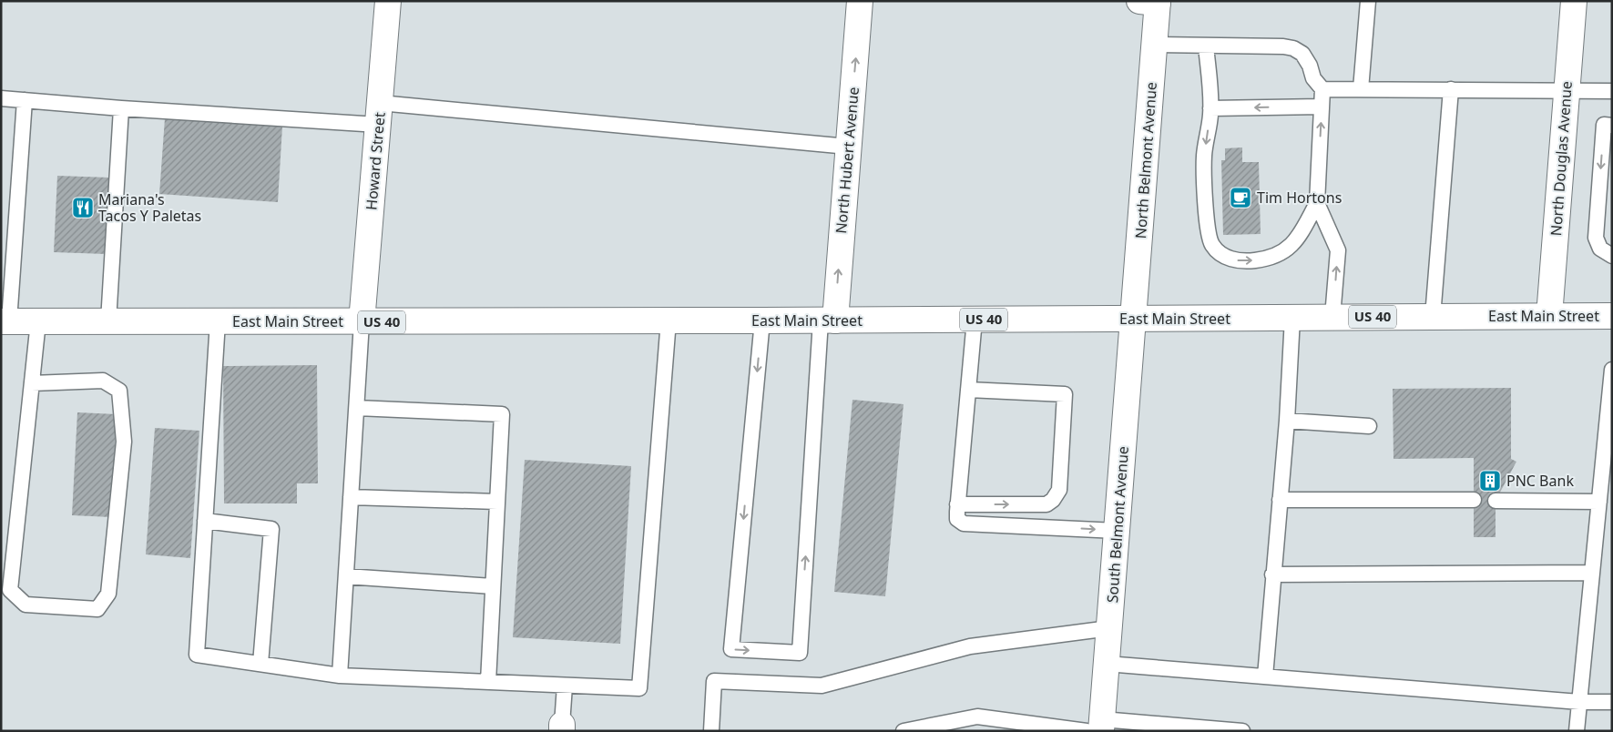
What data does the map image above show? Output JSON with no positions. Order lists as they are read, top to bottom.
{
  "streets": {
    "main road": [
      "North Douglas Avenue",
      "North Hubert Avenue",
      "North Belmont Avenue",
      "Howard Street",
      "East Main Street",
      "US 40",
      "South Belmont Avenue"
    ]
  },
  "crossings": [
    ["North Douglas Avenue", "East Main Street"],
    ["North Hubert Avenue", "East Main Street"],
    ["North Belmont Avenue", "East Main Street"],
    ["North Belmont Avenue", "South Belmont Avenue"],
    ["Howard Street", "East Main Street"],
    ["East Main Street", "South Belmont Avenue"]
  ],
  "one_way": ["North Hubert Avenue"],
  "places": {
    "cafe": ["Tim Hortons"],
    "restaurant": ["Mariana's Tacos Y Paletas"],
    "building": ["PNC Bank"]
  }
}
